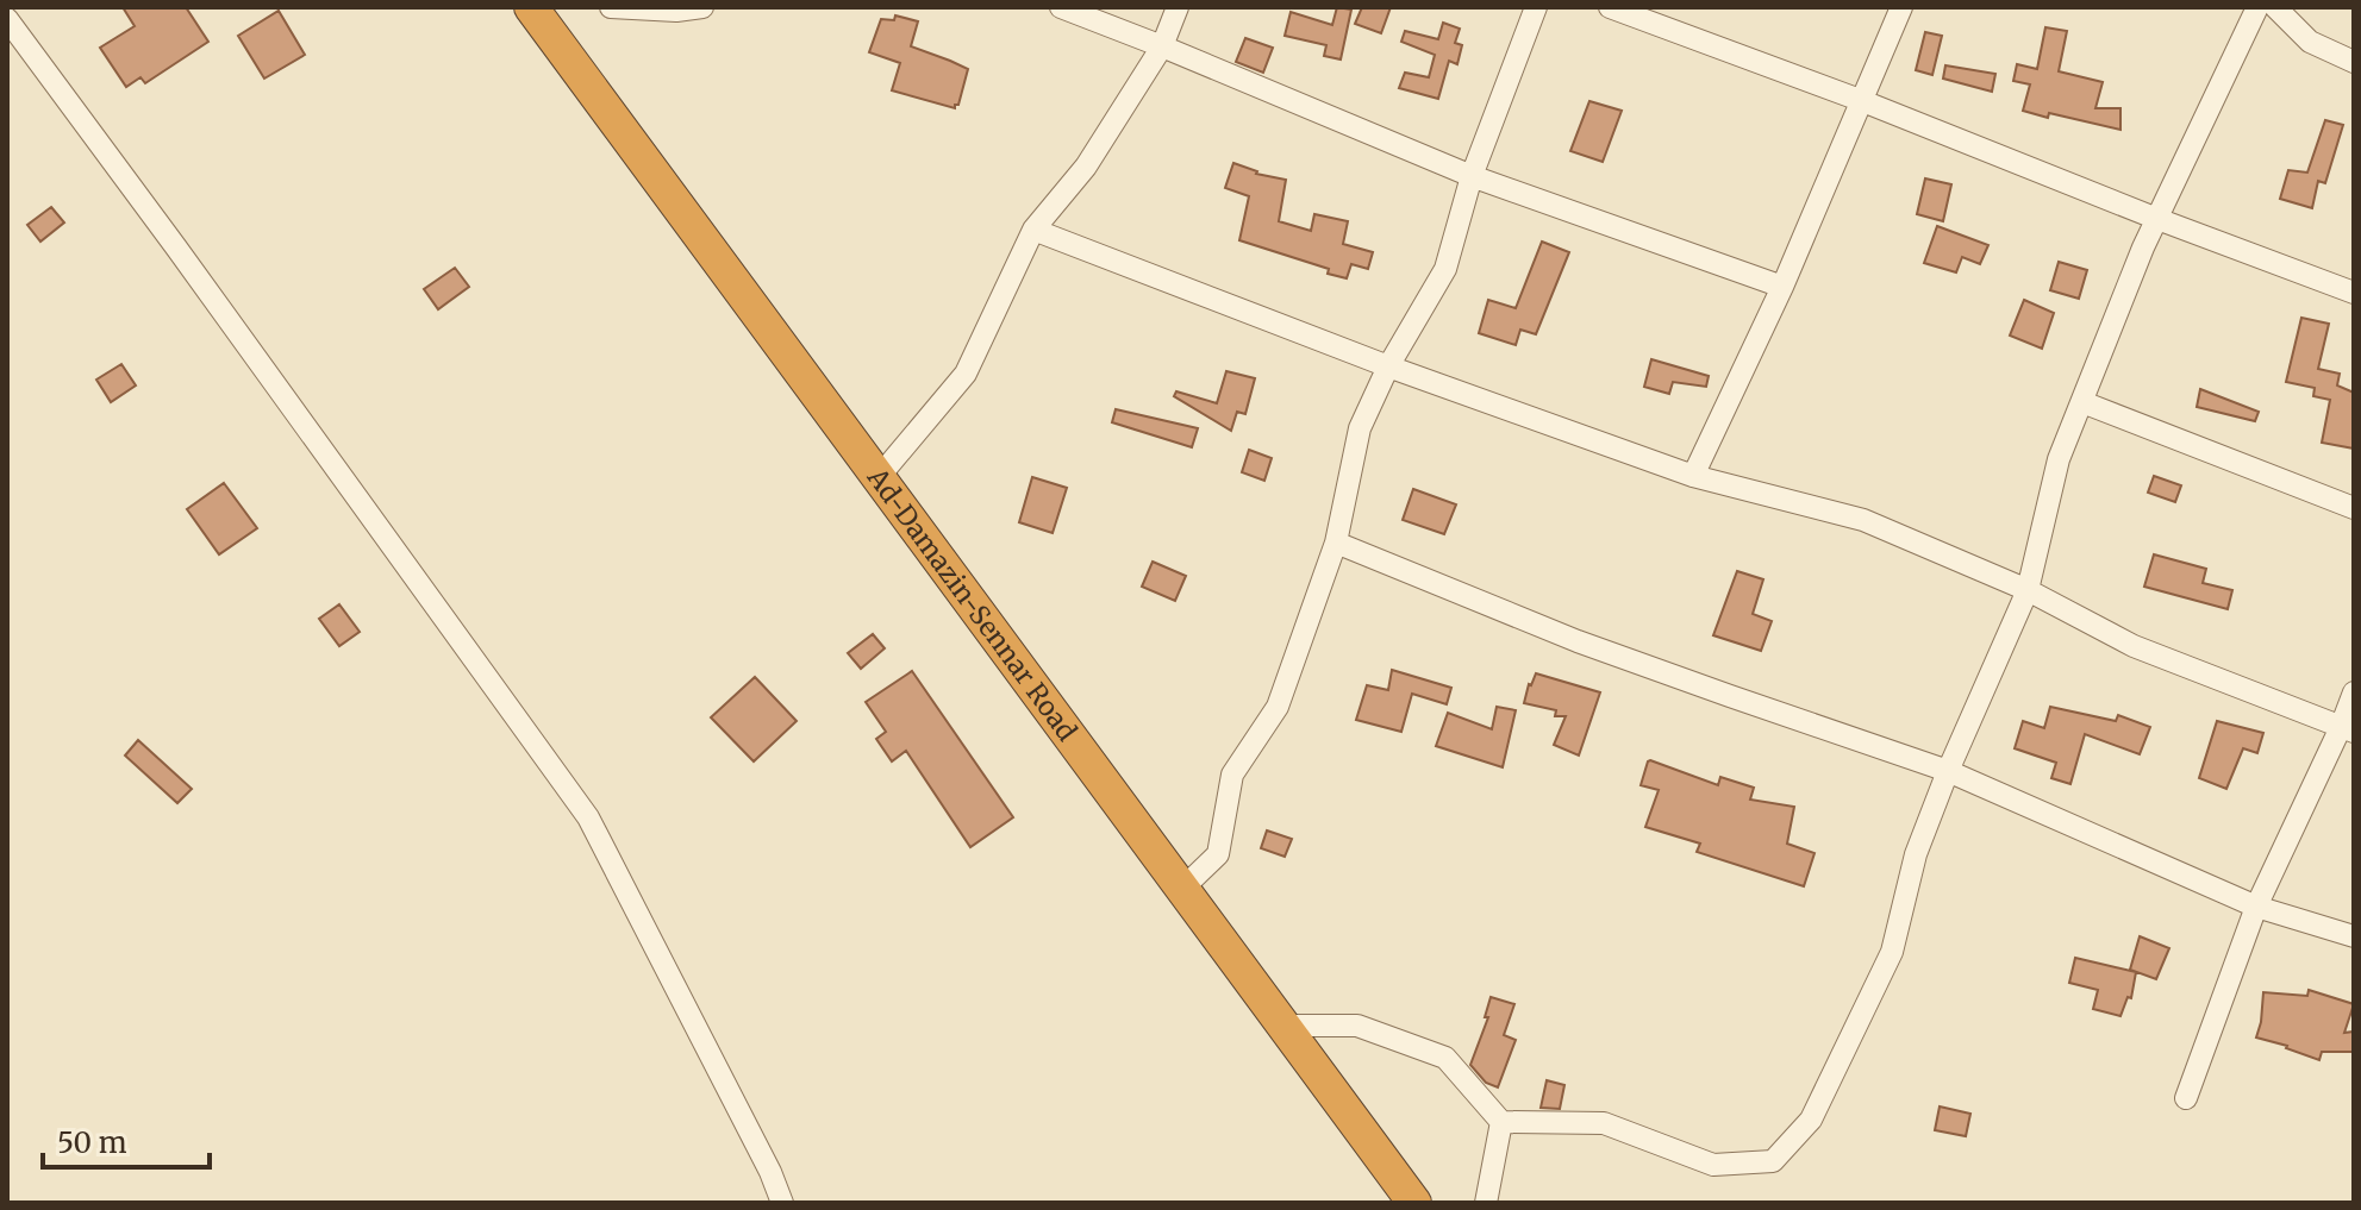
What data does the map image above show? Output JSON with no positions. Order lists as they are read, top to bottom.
{
  "streets": {
    "highway": ["Ad-Damazin-Sennar Road"]
  },
  "scale_bar": "50 m"
}
